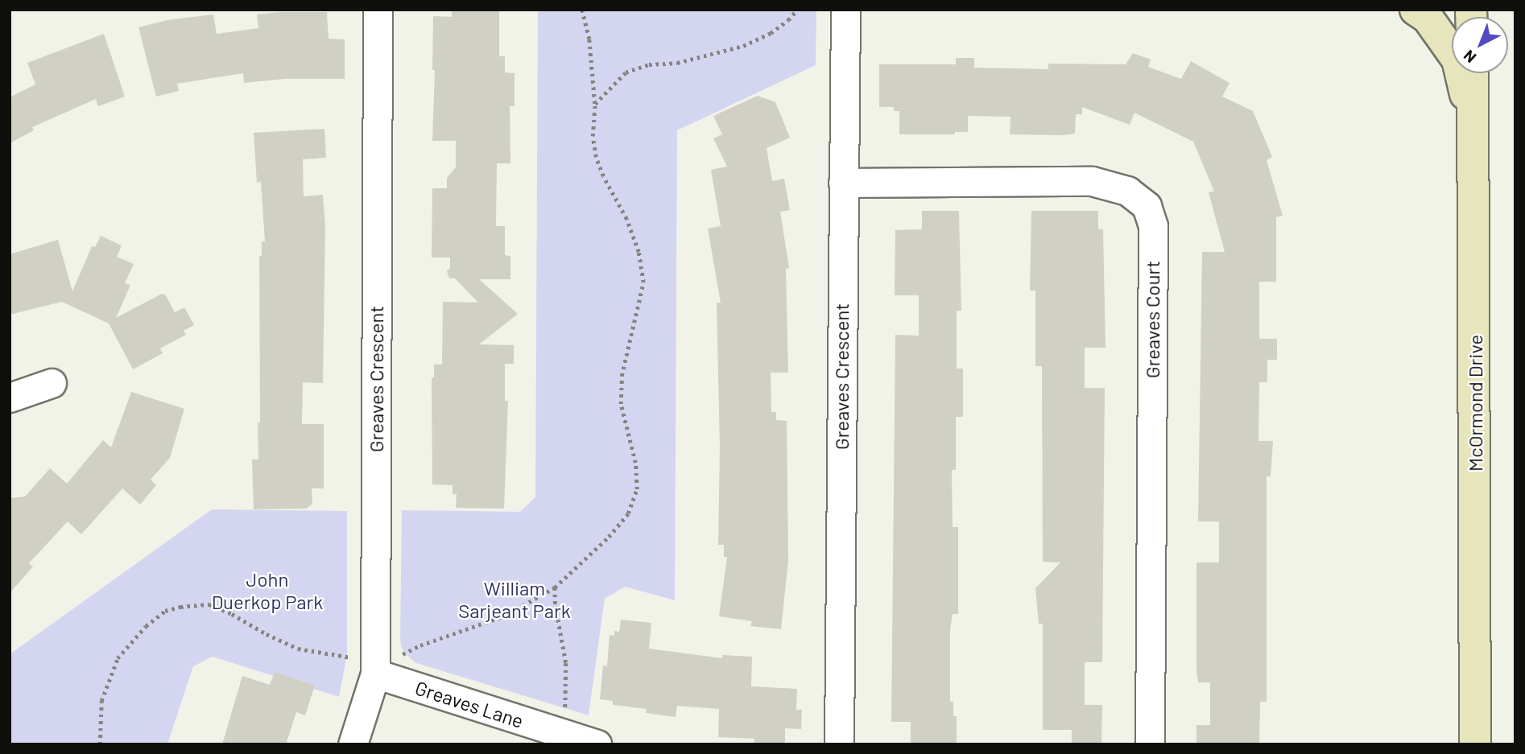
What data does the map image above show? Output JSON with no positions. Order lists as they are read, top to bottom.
{
  "streets": {
    "main road": ["McOrmond Drive"],
    "street": ["Greaves Court", "Greaves Crescent", "Greaves Lane"]
  },
  "crossings": [
    ["Greaves Court", "Greaves Crescent"],
    ["Greaves Crescent", "Greaves Lane"]
  ],
  "parks": ["John Duerkop Park", "William Sarjeant Park"],
  "north": "bottom left"
}
